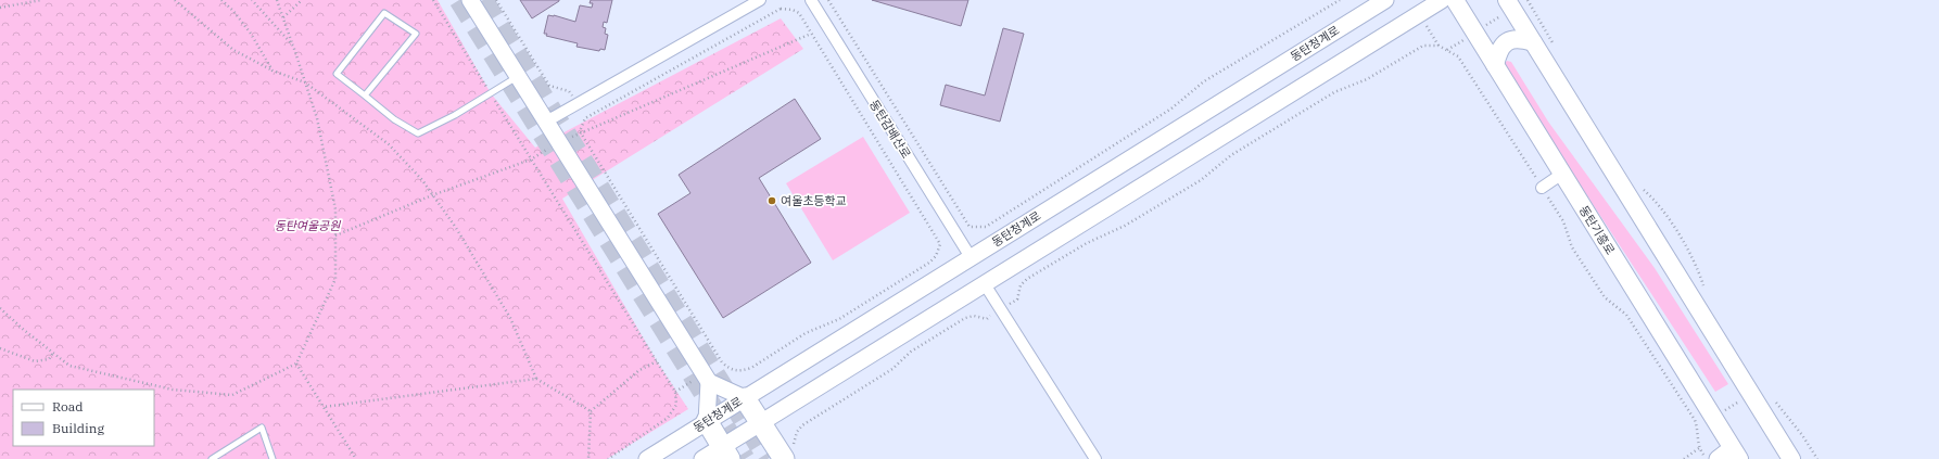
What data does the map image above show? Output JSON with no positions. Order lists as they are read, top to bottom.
{
  "streets": {
    "main road": ["동탄기흥로"],
    "street": ["동탄청계로", "동탄감배산로"]
  },
  "crossings": [
    ["동탄청계로", "동탄감배산로"]
  ],
  "parks": ["동탄여울공원"],
  "places": ["여울초등학교"],
  "legend": ["Road", "Building"]
}
